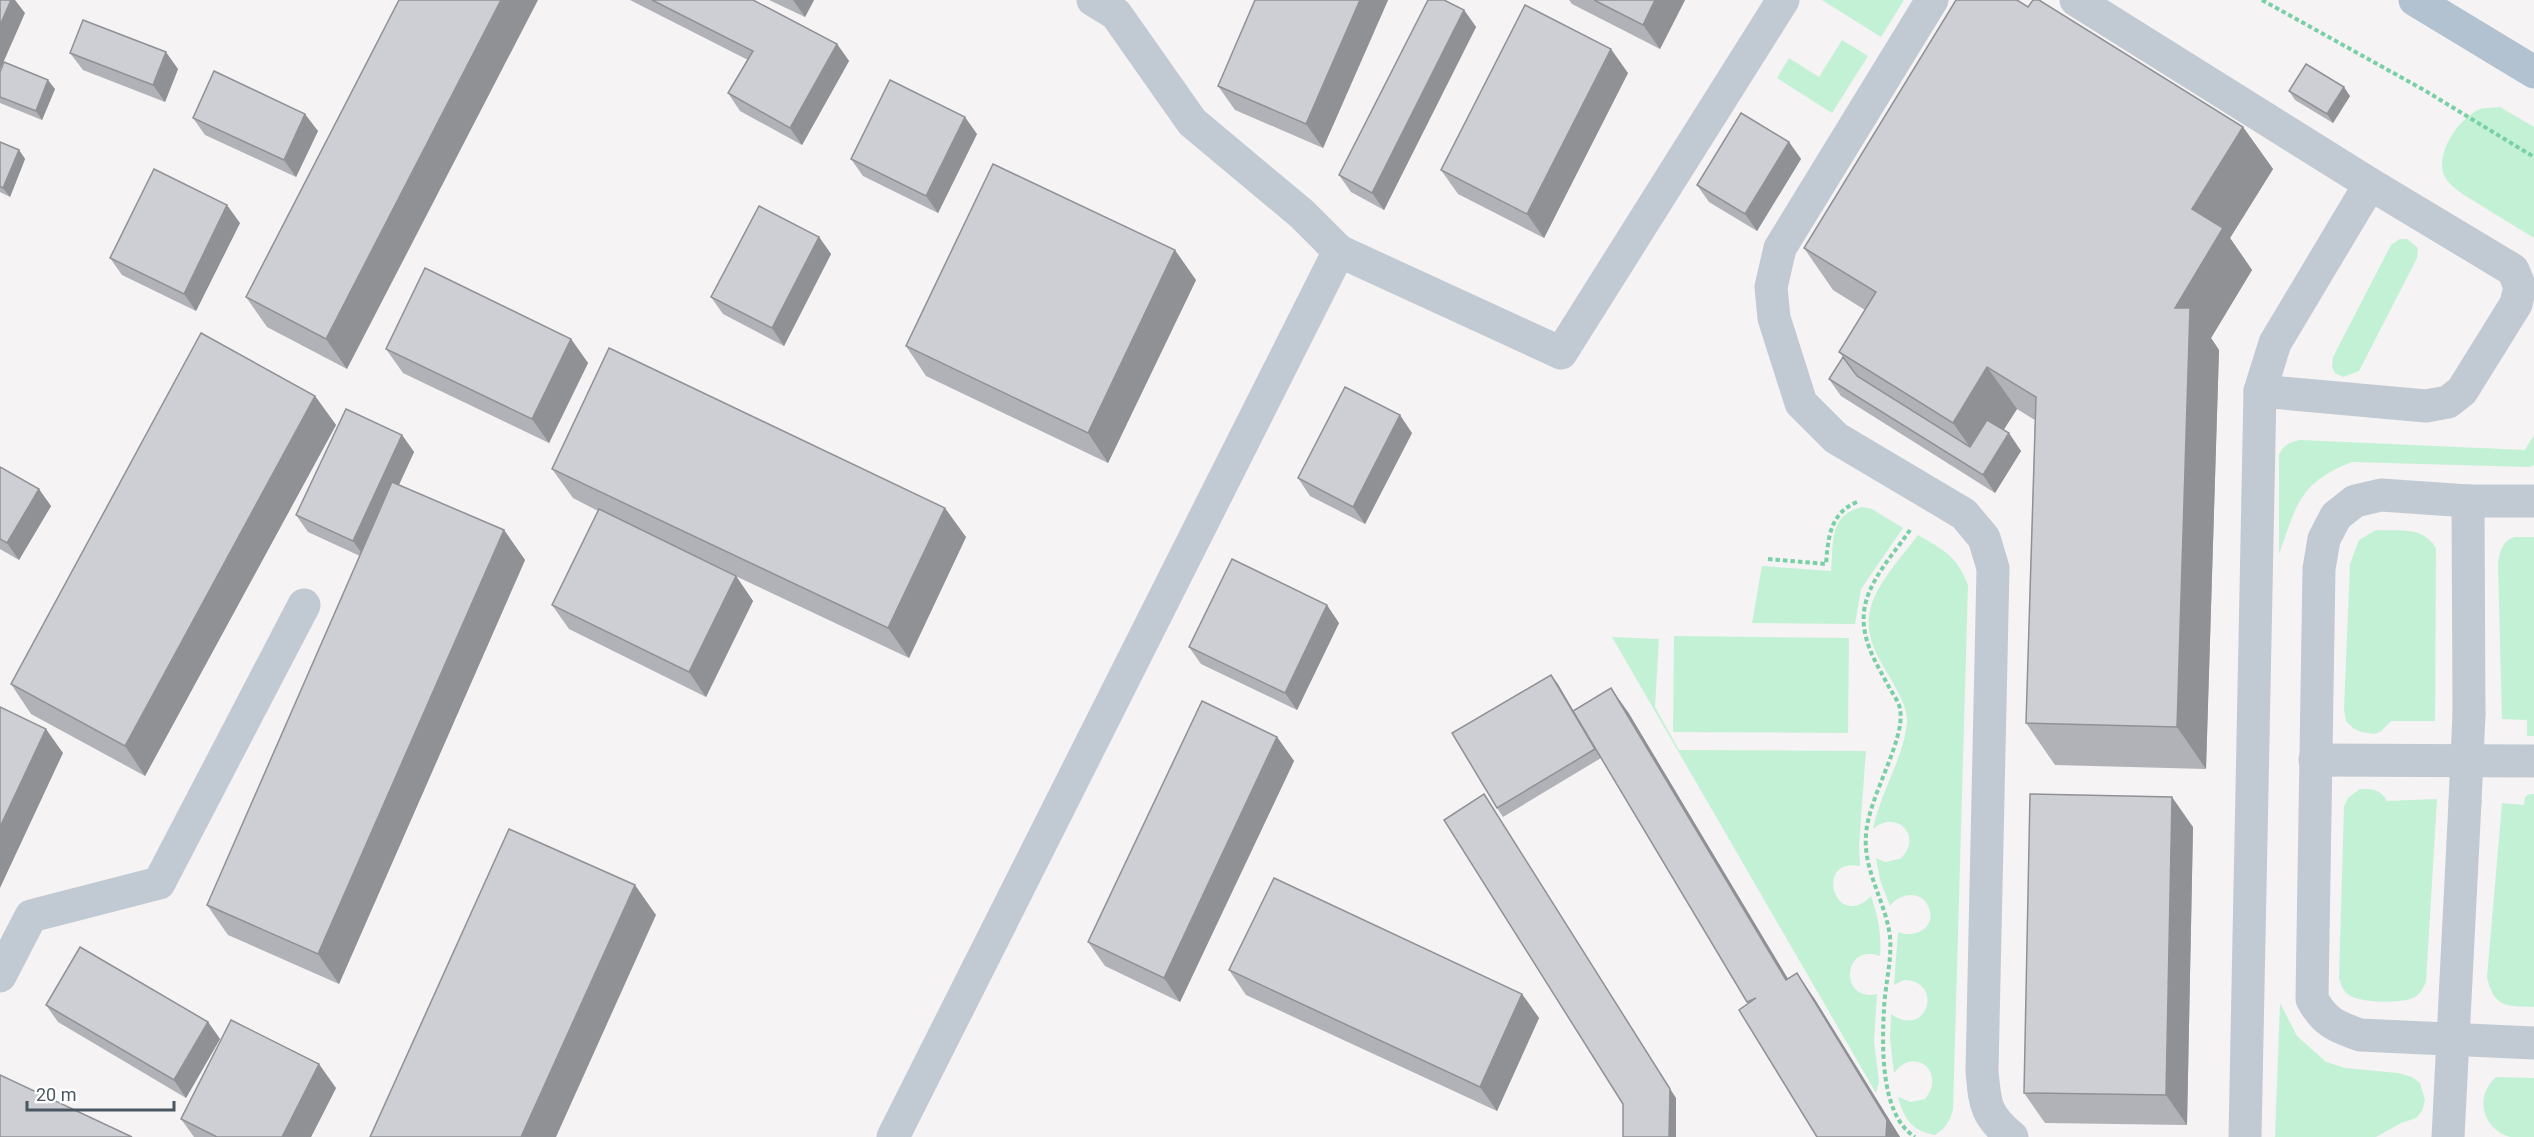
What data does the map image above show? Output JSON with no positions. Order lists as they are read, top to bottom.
{
  "scale_bar": "20 m"
}
